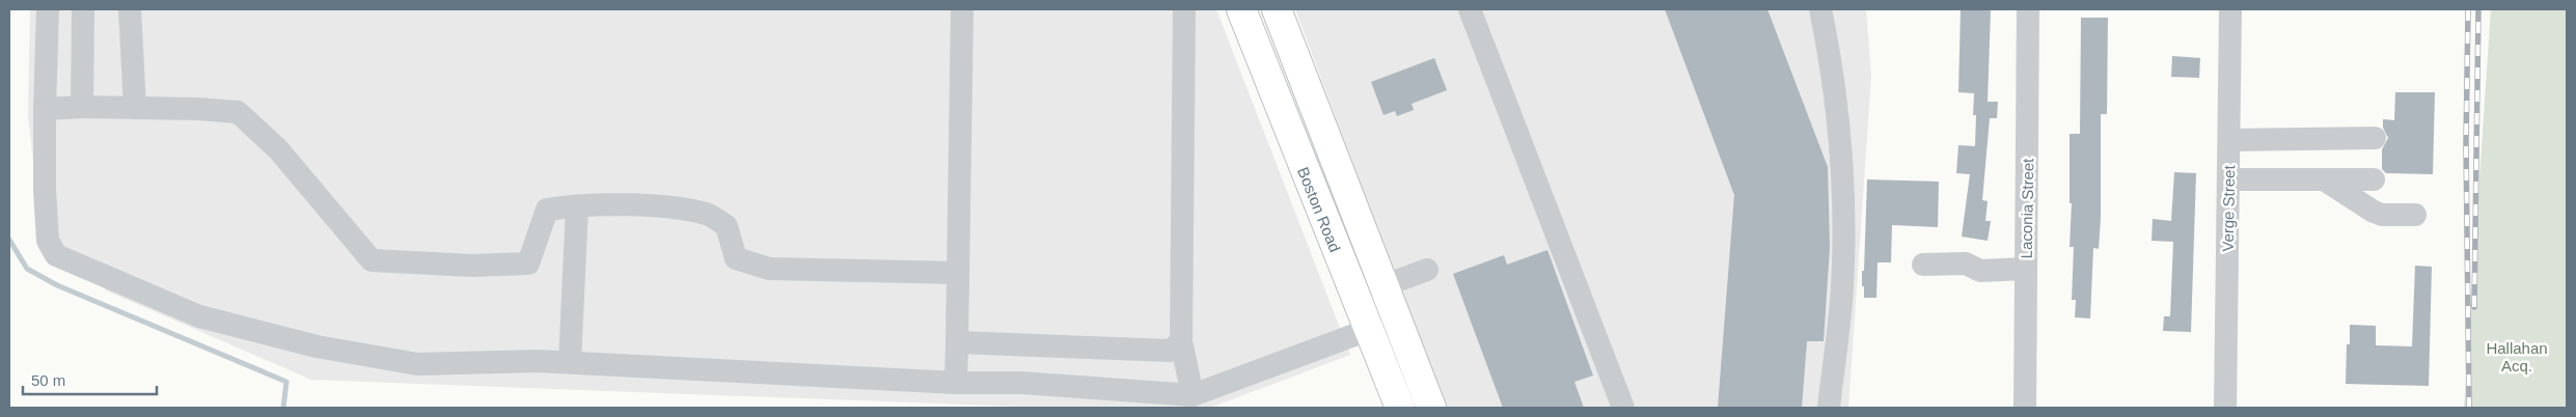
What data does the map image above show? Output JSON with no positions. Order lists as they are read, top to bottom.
{
  "streets": {
    "main road": ["Boston Road"],
    "street": ["Laconia Street", "Verge Street"]
  },
  "parks": ["Hallahan Acq."],
  "scale_bar": "50 m"
}
